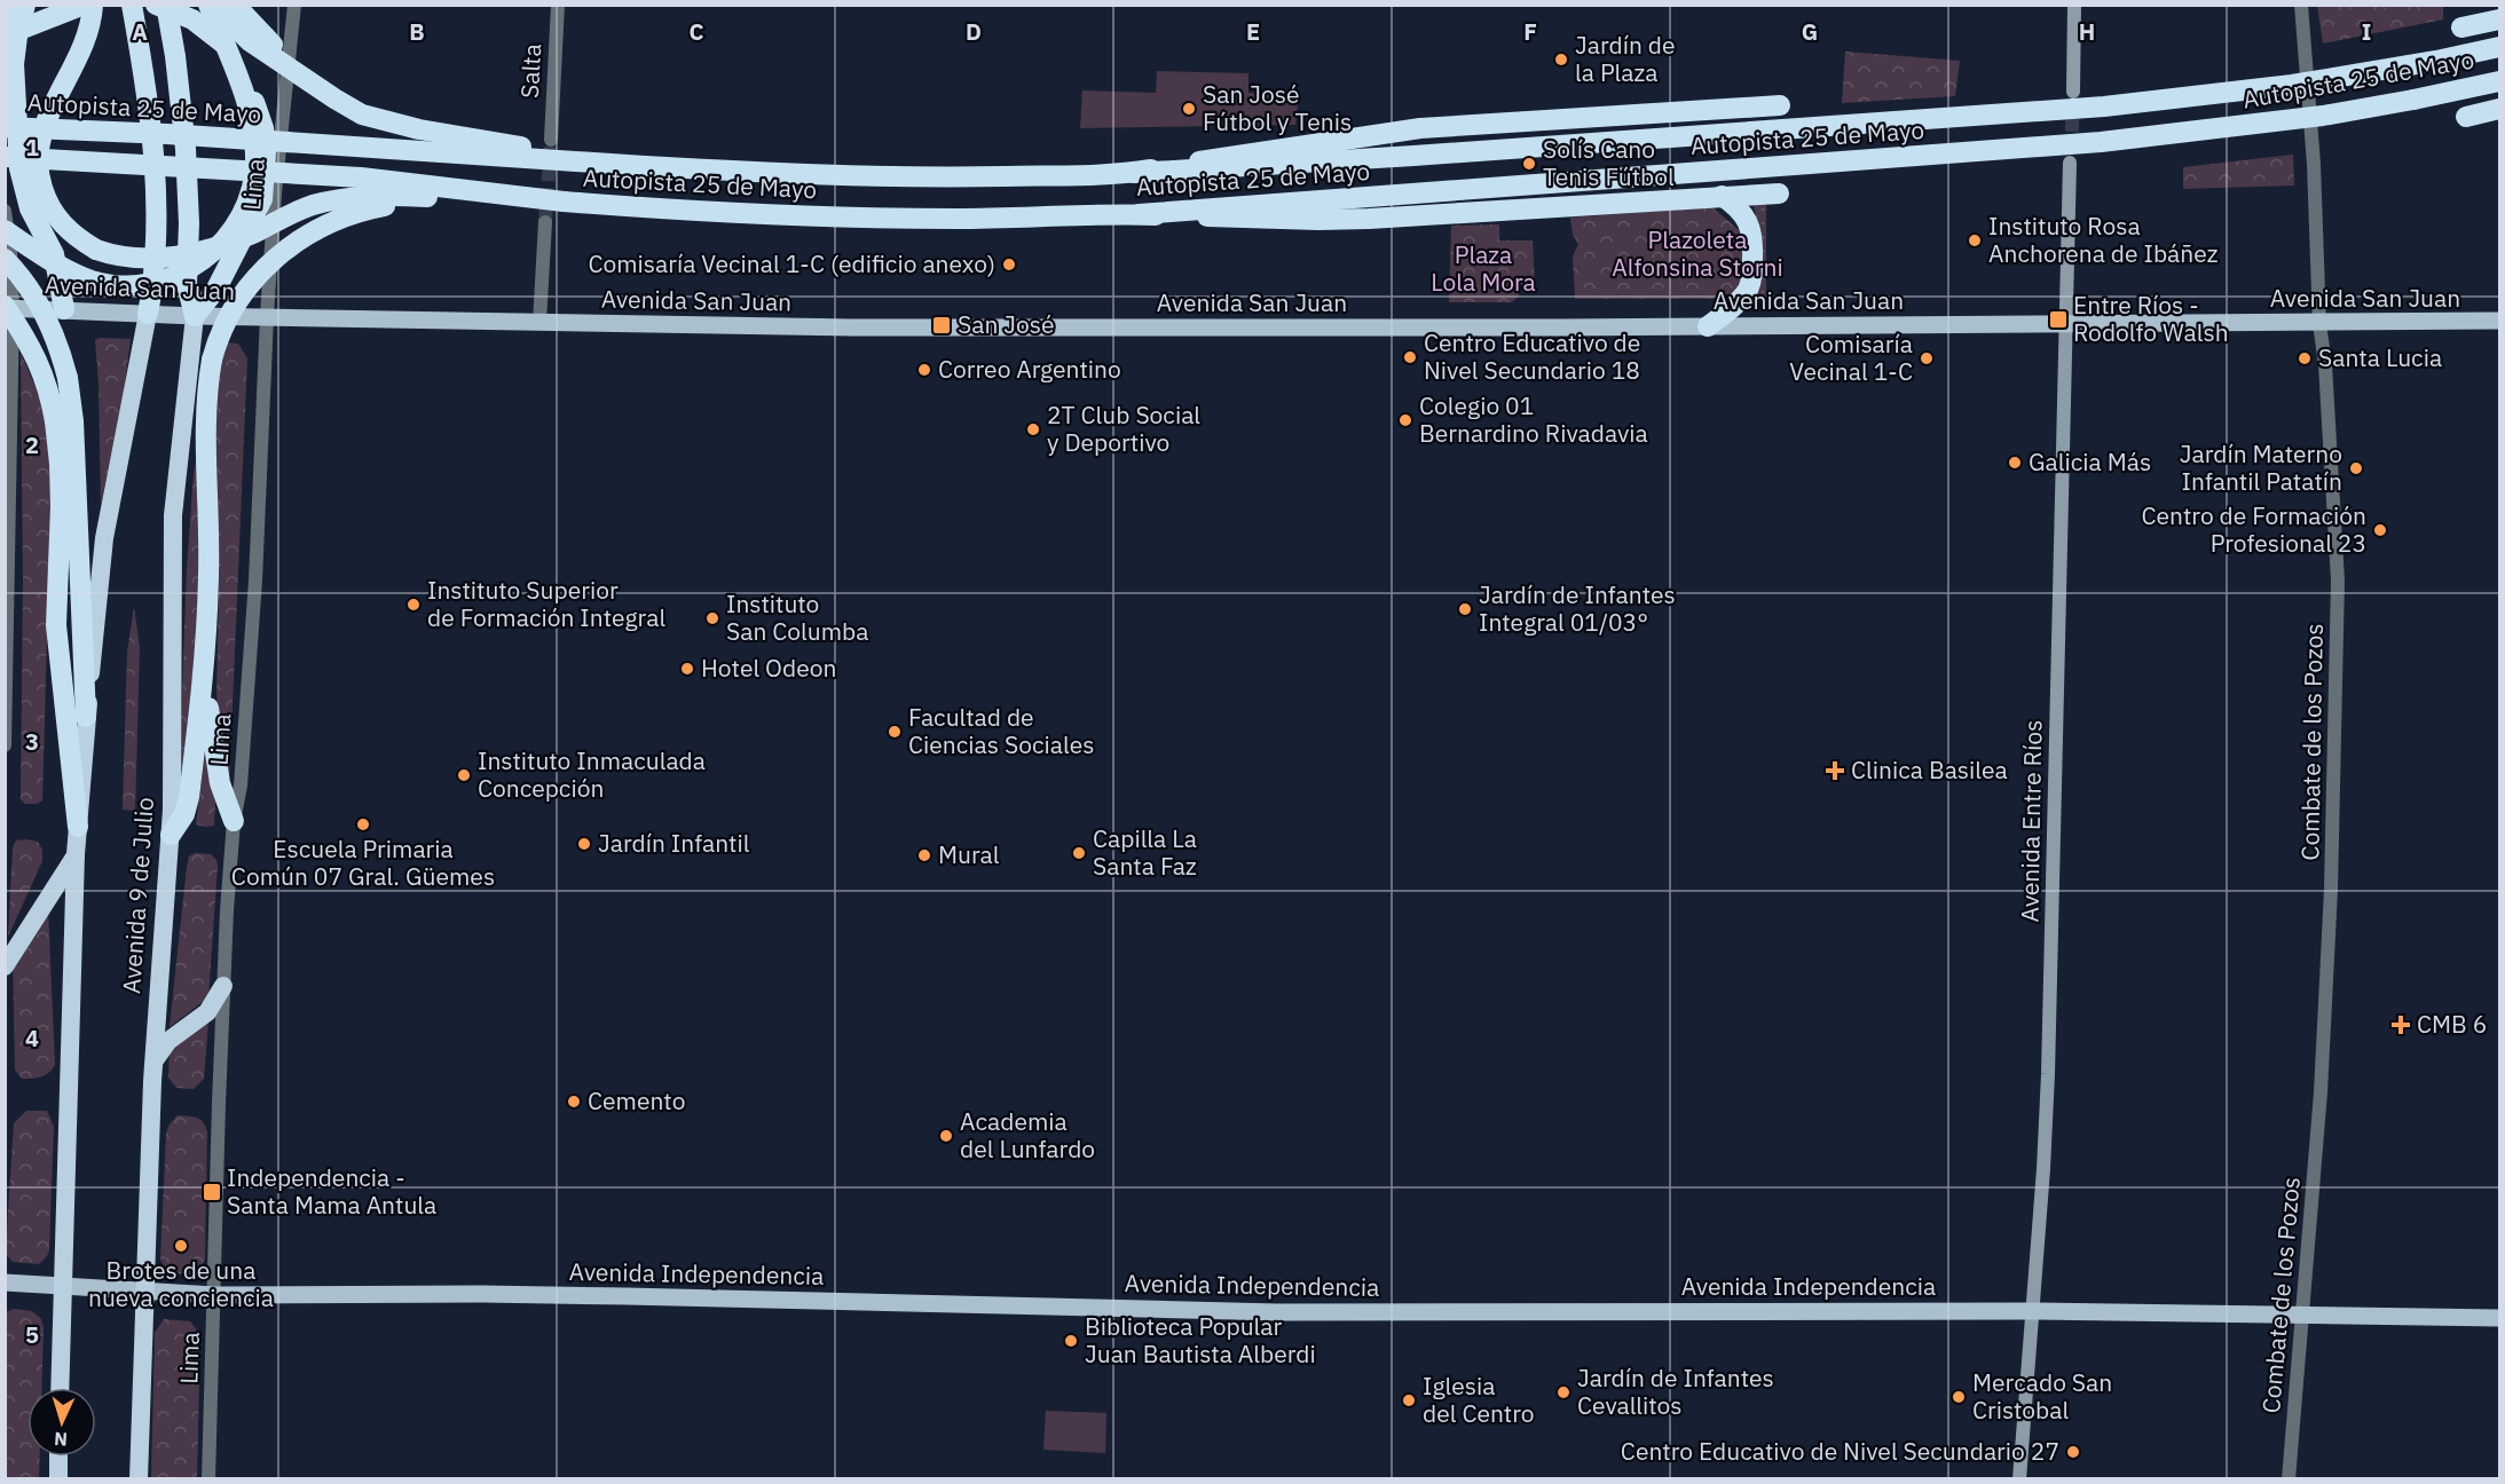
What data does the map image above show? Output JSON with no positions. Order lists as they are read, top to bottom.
{
  "streets": {
    "highway": ["Autopista 25 de Mayo", "Avenida 9 de Julio"],
    "main road": ["Avenida San Juan", "Avenida Entre Ríos", "Avenida Independencia"],
    "street": ["Salta", "Lima", "Combate de los Pozos"]
  },
  "crossings": [
    ["Lima", "Avenida San Juan"],
    ["Lima", "Avenida Independencia"],
    ["Avenida San Juan", "Combate de los Pozos"],
    ["Avenida San Juan", "Avenida Entre Ríos"],
    ["Avenida San Juan", "Avenida 9 de Julio"],
    ["Combate de los Pozos", "Avenida Independencia"],
    ["Avenida Entre Ríos", "Avenida Independencia"],
    ["Avenida 9 de Julio", "Avenida Independencia"]
  ],
  "parks": ["Plazoleta Alfonsina Storni", "Plaza Lola Mora"],
  "places": {
    "other": [
      "Jardín de la Plaza",
      "San José Fútbol y Tenis",
      "Solís Cano Tenis Fútbol",
      "Instituto Rosa Anchorena de Ibáñez",
      "Comisaría Vecinal 1-C (edificio anexo)",
      "Centro Educativo de Nivel Secundario 18",
      "Comisaría Vecinal 1-C",
      "Santa Lucia",
      "Correo Argentino",
      "Colegio 01 Bernardino Rivadavia",
      "2T Club Social y Deportivo",
      "Galicia Más",
      "Jardín Materno Infantil Patatín",
      "Centro de Formación Profesional 23",
      "Instituto Superior de Formación Integral",
      "Jardín de Infantes Integral 01/03°",
      "Instituto San Columba",
      "Hotel Odeon",
      "Facultad de Ciencias Sociales",
      "Instituto Inmaculada Concepción",
      "Escuela Primaria Común 07 Gral. Güemes",
      "Jardín Infantil",
      "Capilla La Santa Faz",
      "Mural",
      "Cemento",
      "Academia del Lunfardo",
      "Brotes de una nueva conciencia",
      "Biblioteca Popular Juan Bautista Alberdi",
      "Jardín de Infantes Cevallitos",
      "Mercado San Cristobal",
      "Iglesia del Centro",
      "Centro Educativo de Nivel Secundario 27"
    ],
    "transit": ["Entre Ríos - Rodolfo Walsh", "San José", "Independencia - Santa Mama Antula"],
    "health": ["Clinica Basilea", "CMB 6"]
  },
  "north": "bottom",
  "grid": {
    "columns": [
      "A",
      "B",
      "C",
      "D",
      "E",
      "F",
      "G",
      "H",
      "I"
    ],
    "rows": [
      "1",
      "2",
      "3",
      "4",
      "5"
    ]
  }
}
